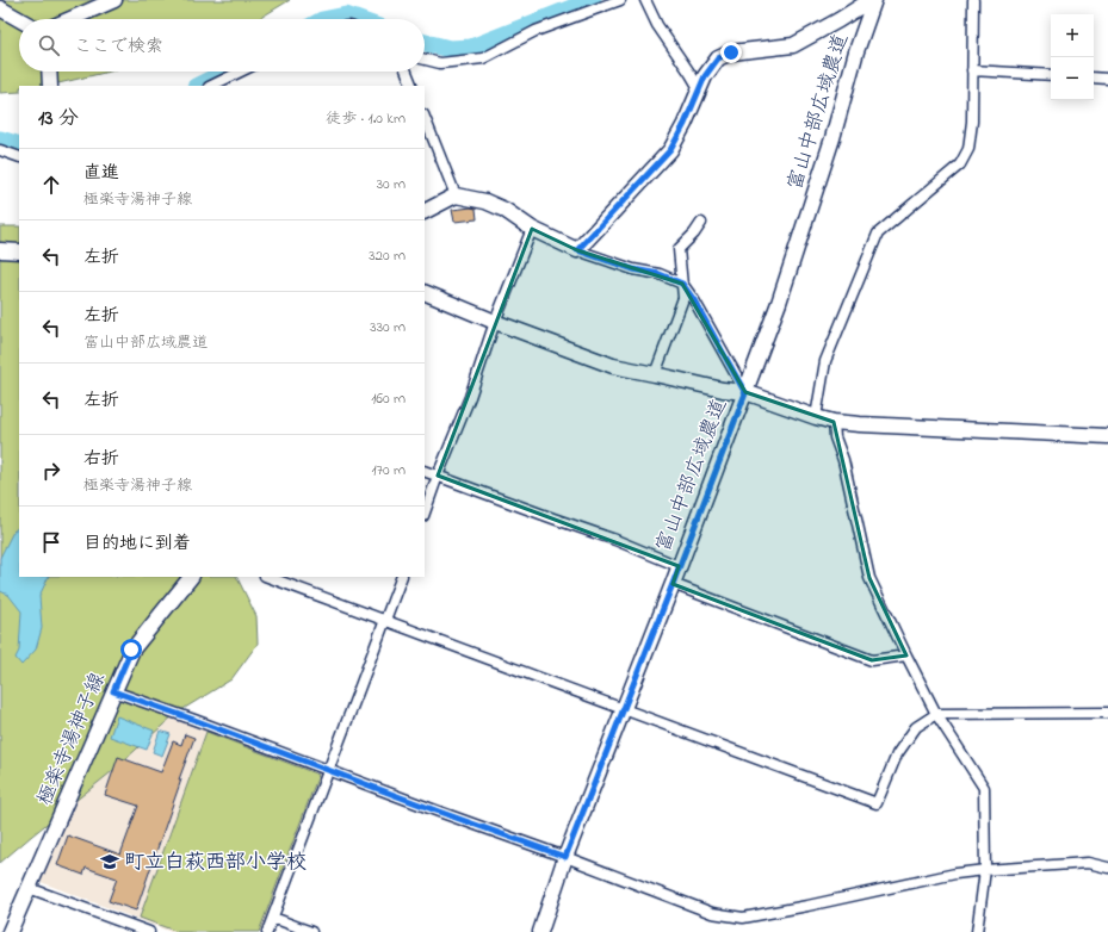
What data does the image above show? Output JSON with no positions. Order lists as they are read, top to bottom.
{
  "streets": {
    "street": ["富山中部広域農道", "極楽寺湯神子線"]
  },
  "places": {
    "school or university": ["町立白萩西部小学校"]
  },
  "page": {
    "map_buttons": ["+", "−"],
    "search": "ここで検索",
    "heading": ["13 分", "徒歩 · 1.0 km"],
    "list": [
      ["直進", "極楽寺湯神子線", "30 m"],
      ["左折", "320 m"],
      ["左折", "富山中部広域農道", "330 m"],
      ["左折", "160 m"],
      ["右折", "極楽寺湯神子線", "170 m"],
      "目的地に到着"
    ]
  }
}
